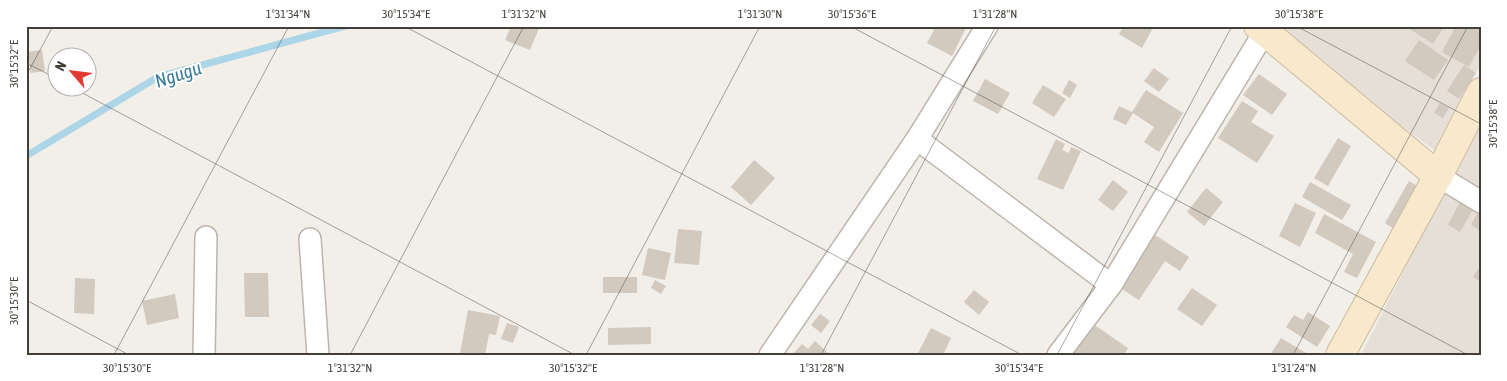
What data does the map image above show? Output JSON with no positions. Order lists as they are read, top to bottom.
{
  "water": ["Ngugu"],
  "north": "top left",
  "coordinates": [
    "1°31'34\"N",
    "30°15'34\"E",
    "1°31'32\"N",
    "1°31'30\"N",
    "30°15'36\"E",
    "1°31'28\"N",
    "30°15'38\"E",
    "30°15'32\"E",
    "30°15'30\"E",
    "1°31'24\"N"
  ]
}
